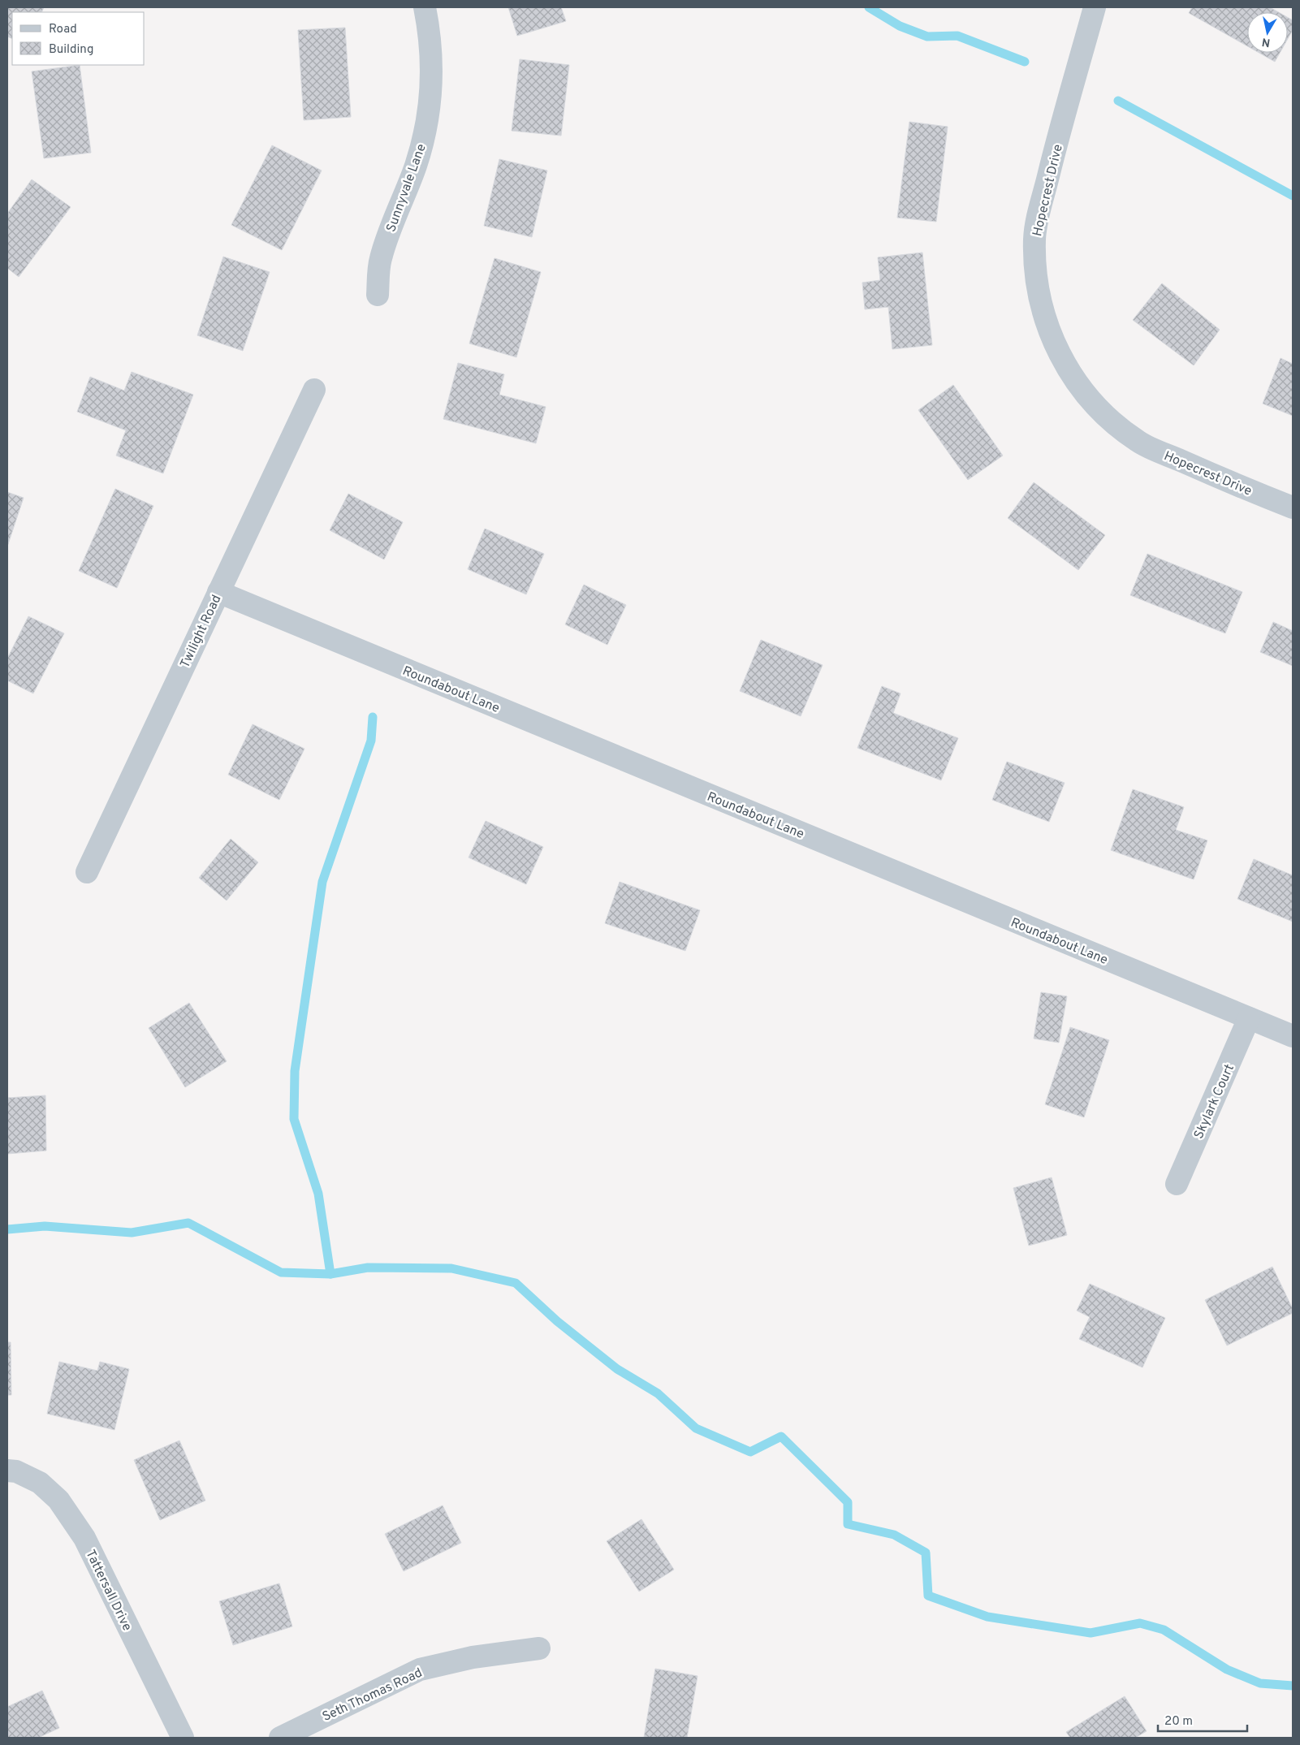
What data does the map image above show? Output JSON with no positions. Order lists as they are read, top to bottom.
{
  "streets": {
    "street": [
      "Sunnyvale Lane",
      "Hopecrest Drive",
      "Twilight Road",
      "Roundabout Lane",
      "Skylark Court",
      "Tattersall Drive",
      "Seth Thomas Road"
    ]
  },
  "crossings": [
    ["Twilight Road", "Roundabout Lane"],
    ["Roundabout Lane", "Skylark Court"]
  ],
  "legend": ["Road", "Building"],
  "scale_bar": "20 m",
  "north": "bottom"
}
